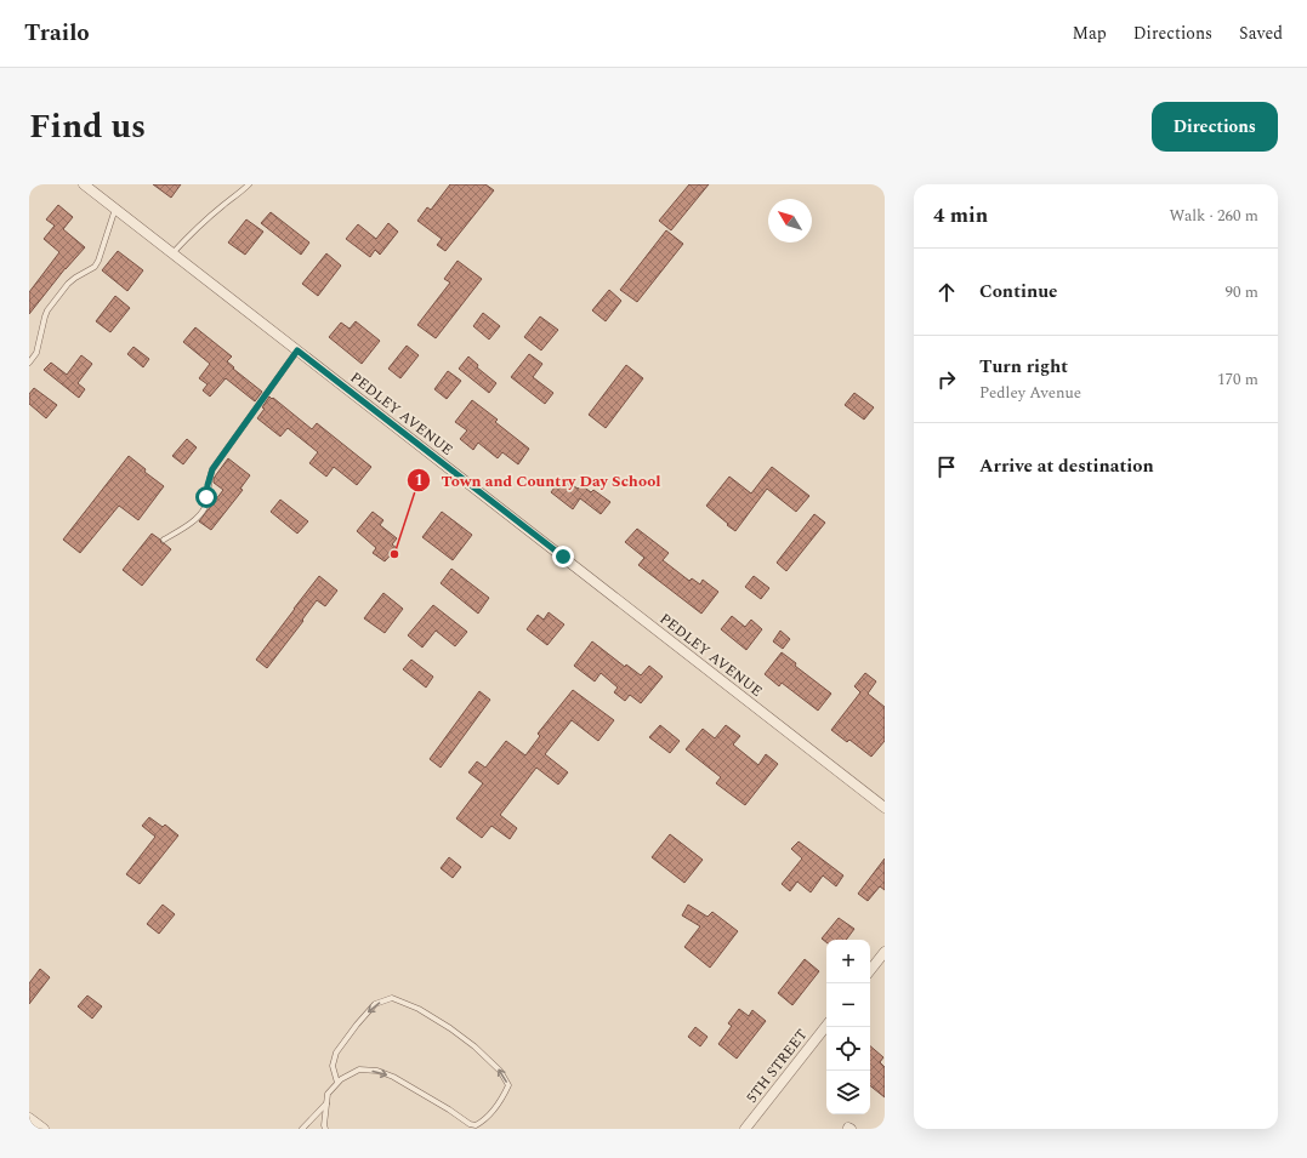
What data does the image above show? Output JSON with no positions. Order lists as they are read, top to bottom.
{
  "streets": {
    "street": ["PEDLEY AVENUE", "5TH STREET"]
  },
  "places": ["Town and Country Day School"],
  "north": "top left",
  "page": {
    "header": "Trailo",
    "nav": ["Map", "Directions", "Saved"],
    "title": "Find us",
    "buttons": "Directions",
    "heading": ["4 min", "Walk · 260 m"],
    "list": [
      ["Continue", "90 m"],
      ["Turn right", "Pedley Avenue", "170 m"],
      "Arrive at destination"
    ],
    "map_buttons": ["+", "−"]
  }
}
